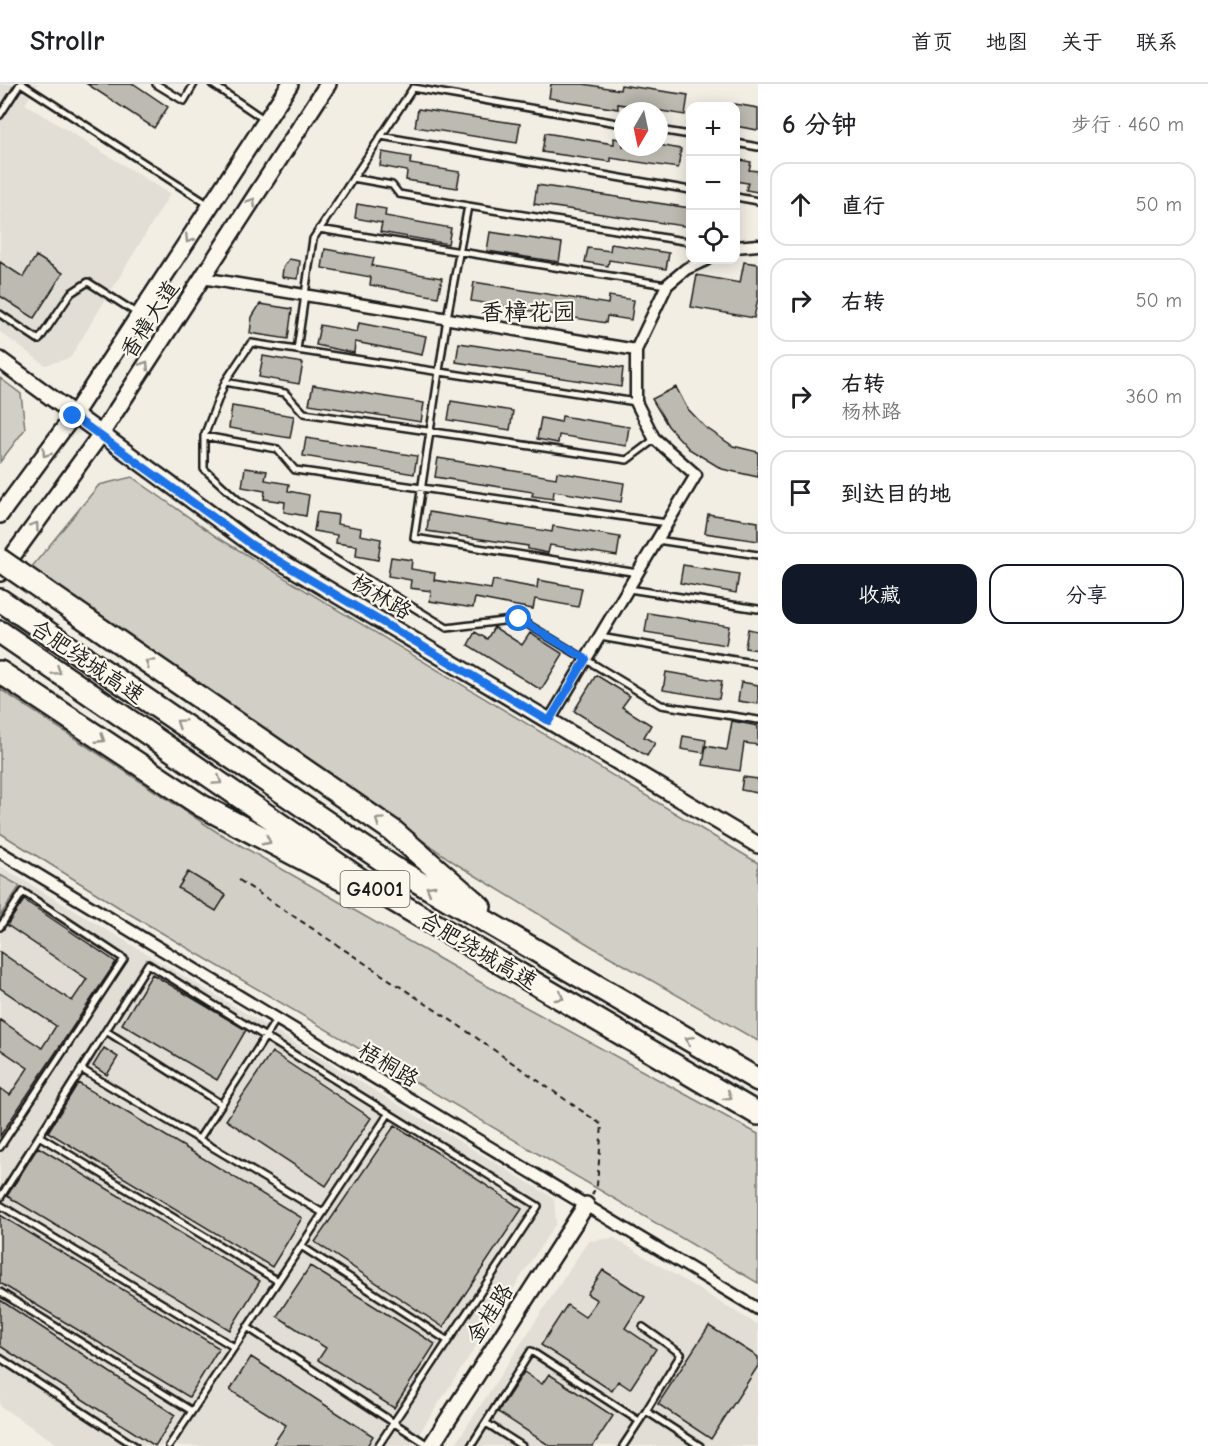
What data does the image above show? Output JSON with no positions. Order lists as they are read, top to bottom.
{
  "streets": {
    "highway": ["合肥绕城高速", "G4001"],
    "street": [
      "香樟大道",
      "杨林路",
      "梧桐路",
      "金桂路"
    ]
  },
  "crossings": [
    ["香樟大道", "杨林路"],
    ["梧桐路", "金桂路"]
  ],
  "districts": ["香樟花园"],
  "north": "bottom",
  "page": {
    "header": "Strollr",
    "nav": [
      "首页",
      "地图",
      "关于",
      "联系"
    ],
    "heading": ["6 分钟", "步行 · 460 m"],
    "map_buttons": ["+", "−"],
    "list": [
      ["直行", "50 m"],
      ["右转", "50 m"],
      ["右转", "杨林路", "360 m"],
      "到达目的地"
    ],
    "buttons": ["收藏", "分享"]
  }
}
